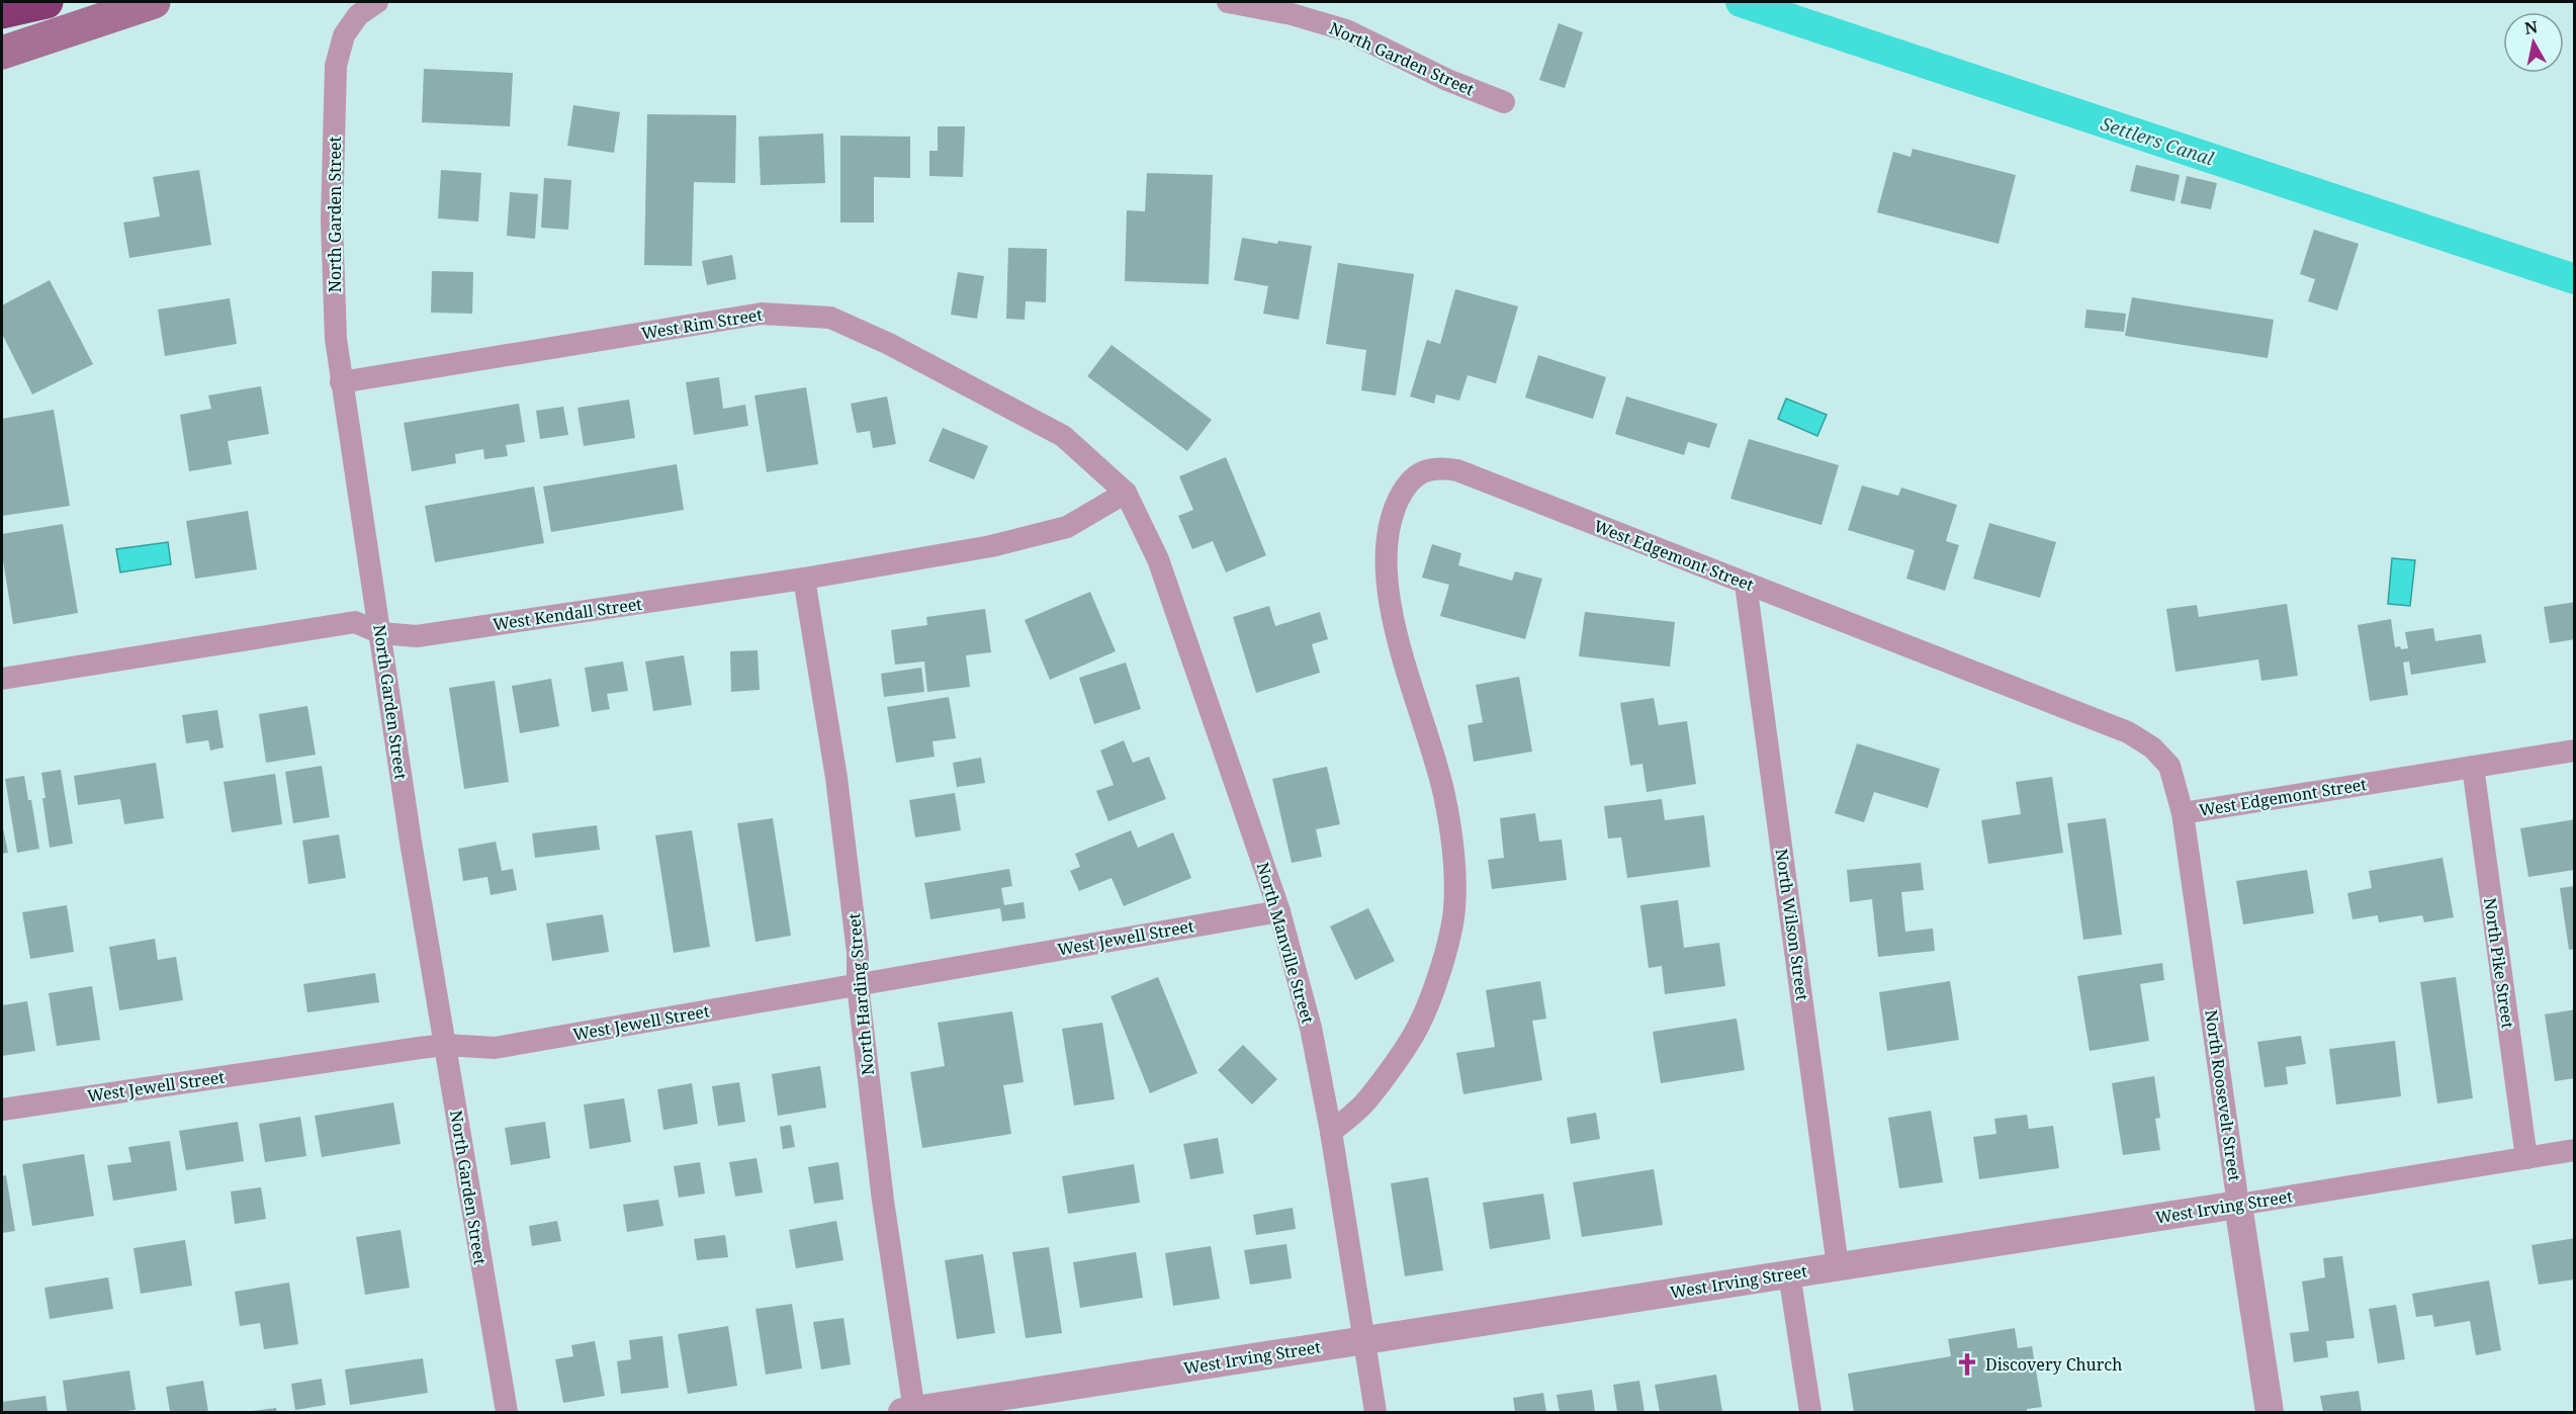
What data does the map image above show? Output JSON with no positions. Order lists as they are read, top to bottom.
{
  "streets": {
    "street": [
      "North Garden Street",
      "West Rim Street",
      "West Edgemont Street",
      "West Kendall Street",
      "North Wilson Street",
      "West Jewell Street",
      "North Manville Street",
      "North Pike Street",
      "North Harding Street",
      "North Roosevelt Street",
      "West Irving Street"
    ]
  },
  "crossings": [
    ["North Garden Street", "West Rim Street"],
    ["North Garden Street", "West Kendall Street"],
    ["North Garden Street", "West Jewell Street"],
    ["West Rim Street", "West Kendall Street"],
    ["West Rim Street", "North Manville Street"],
    ["West Edgemont Street", "North Wilson Street"],
    ["West Edgemont Street", "North Manville Street"],
    ["West Edgemont Street", "North Pike Street"],
    ["West Edgemont Street", "North Roosevelt Street"],
    ["West Kendall Street", "North Manville Street"],
    ["West Kendall Street", "North Harding Street"],
    ["North Wilson Street", "West Irving Street"],
    ["West Jewell Street", "North Manville Street"],
    ["West Jewell Street", "North Harding Street"],
    ["North Manville Street", "West Irving Street"],
    ["North Pike Street", "West Irving Street"],
    ["North Harding Street", "West Irving Street"],
    ["North Roosevelt Street", "West Irving Street"]
  ],
  "water": ["Settlers Canal"],
  "places": {
    "church": ["Discovery Church"]
  },
  "north": "top"
}
